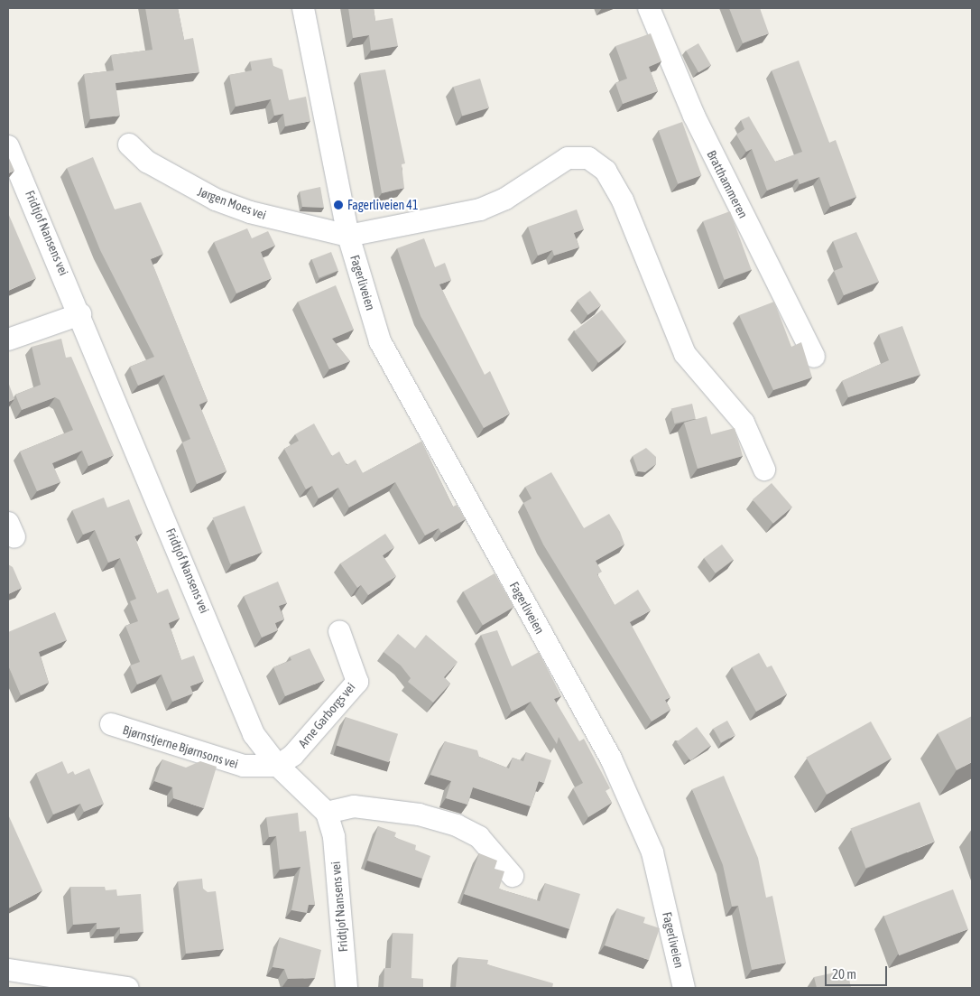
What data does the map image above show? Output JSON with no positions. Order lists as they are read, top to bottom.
{
  "streets": {
    "street": [
      "Bratthammeren",
      "Jørgen Moes vei",
      "Fridtjof Nansens vei",
      "Fagerliveien",
      "Arne Garborgs vei",
      "Bjørnstjerne Bjørnsons vei"
    ]
  },
  "crossings": [
    ["Jørgen Moes vei", "Fagerliveien"],
    ["Fridtjof Nansens vei", "Arne Garborgs vei"],
    ["Fridtjof Nansens vei", "Bjørnstjerne Bjørnsons vei"],
    ["Arne Garborgs vei", "Bjørnstjerne Bjørnsons vei"]
  ],
  "places": ["Fagerliveien 41"],
  "scale_bar": "20 m"
}
